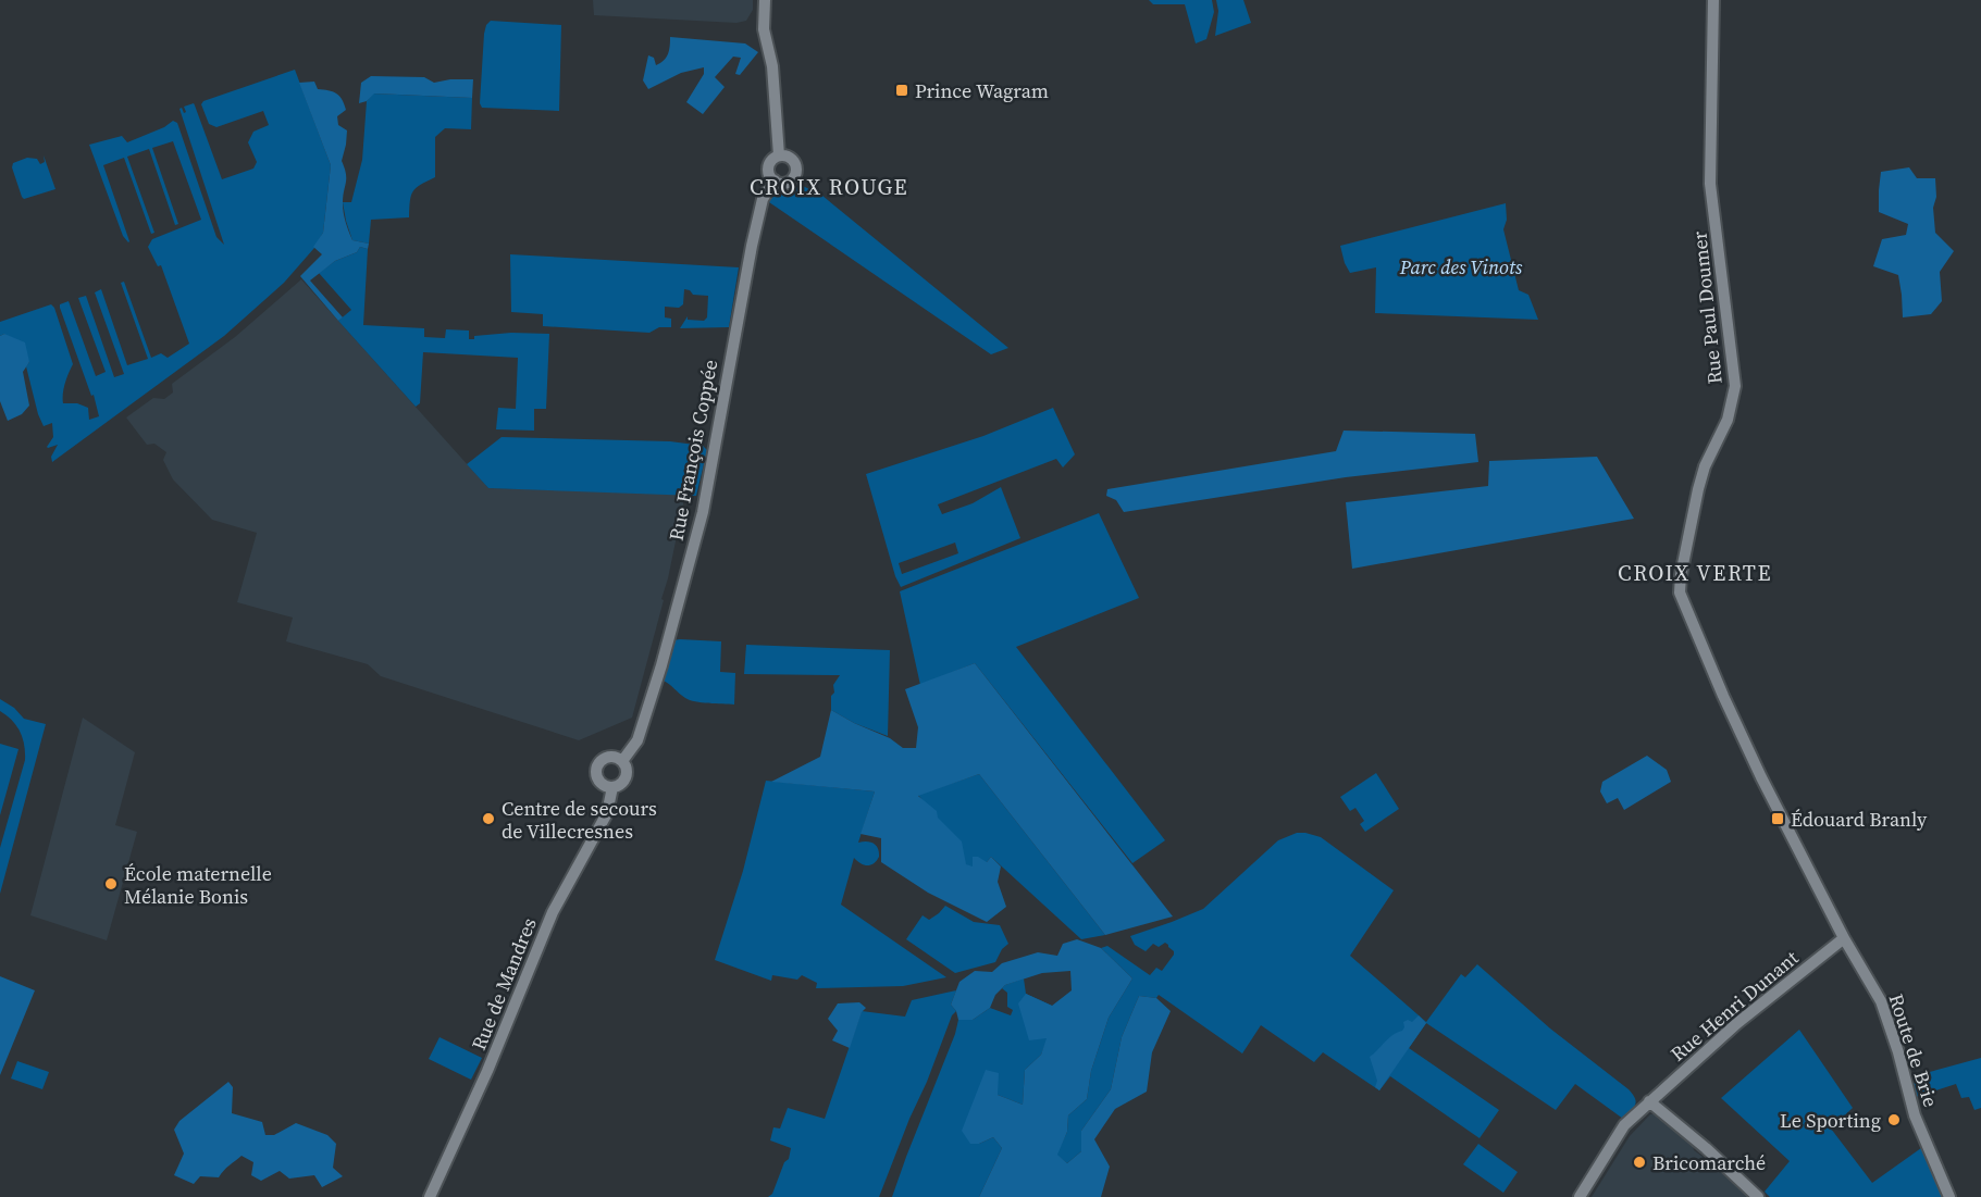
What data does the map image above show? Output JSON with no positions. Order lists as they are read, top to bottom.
{
  "streets": {
    "street": [
      "Rue Paul Doumer",
      "Rue François Coppée",
      "Rue de Mandres",
      "Rue Henri Dunant",
      "Route de Brie"
    ]
  },
  "crossings": [
    ["Rue Paul Doumer", "Route de Brie"],
    ["Rue François Coppée", "Rue de Mandres"],
    ["Rue Henri Dunant", "Route de Brie"]
  ],
  "districts": ["CROIX ROUGE", "CROIX VERTE"],
  "parks": ["Parc des Vinots"],
  "places": {
    "transit": ["Prince Wagram", "Édouard Branly"],
    "other": [
      "Centre de secours de Villecresnes",
      "École maternelle Mélanie Bonis",
      "Le Sporting",
      "Bricomarché"
    ]
  }
}
